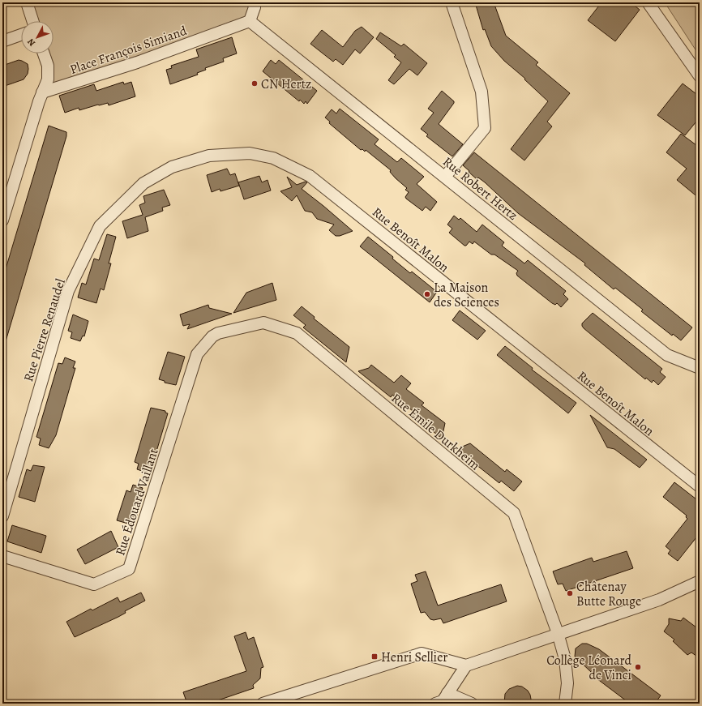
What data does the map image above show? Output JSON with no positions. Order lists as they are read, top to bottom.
{
  "streets": {
    "street": [
      "Place François Simiand",
      "Rue Robert Hertz",
      "Rue Benoît Malon",
      "Rue Pierre Renaudel",
      "Rue Émile Durkheim",
      "Rue Édouard Vaillant"
    ]
  },
  "crossings": [
    ["Place François Simiand", "Rue Robert Hertz"],
    ["Rue Benoît Malon", "Rue Pierre Renaudel"],
    ["Rue Émile Durkheim", "Rue Édouard Vaillant"]
  ],
  "places": {
    "other": [
      "CN Hertz",
      "La Maison des Sciences",
      "Châtenay Butte Rouge",
      "Collège Léonard de Vinci"
    ],
    "transit": ["Henri Sellier"]
  },
  "north": "bottom left"
}
